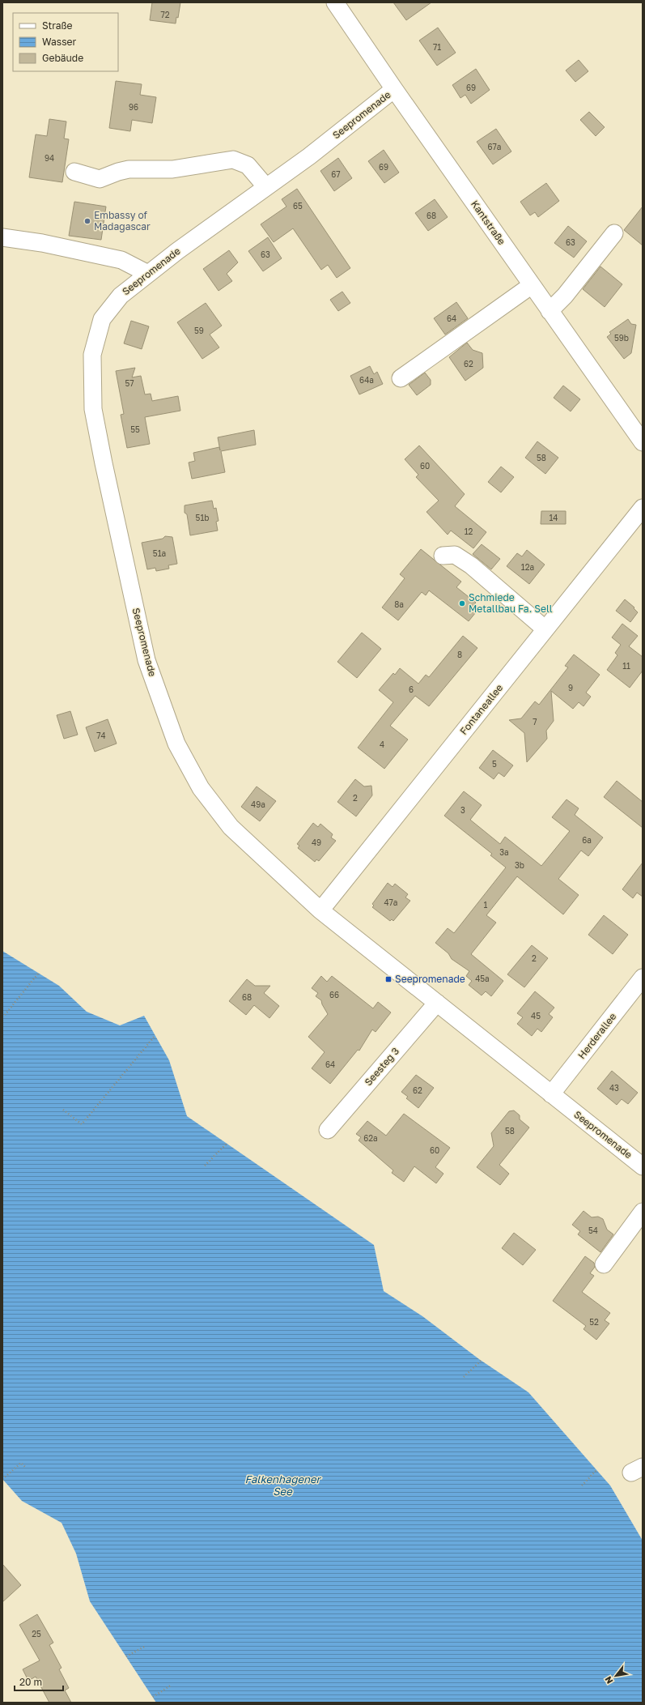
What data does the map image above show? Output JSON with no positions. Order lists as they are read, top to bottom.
{
  "streets": {
    "street": [
      "Seepromenade",
      "Kantstraße",
      "Fontaneallee",
      "Herderallee",
      "Seesteg 3"
    ]
  },
  "crossings": [
    ["Seepromenade", "Kantstraße"],
    ["Seepromenade", "Fontaneallee"],
    ["Seepromenade", "Herderallee"],
    ["Seepromenade", "Seesteg 3"]
  ],
  "water": ["Falkenhagener See"],
  "places": {
    "other": ["Embassy of Madagascar", "Schmiede Metallbau Fa. Sell"],
    "transit": ["Seepromenade"]
  },
  "house_numbers": [
    "72",
    "71",
    "69",
    "96",
    "67a",
    "94",
    "69",
    "67",
    "65",
    "68",
    "63",
    "63",
    "64",
    "59",
    "59b",
    "62",
    "64a",
    "57",
    "55",
    "58",
    "60",
    "51b",
    "14",
    "12",
    "51a",
    "12a",
    "8a",
    "8",
    "11",
    "9",
    "6",
    "7",
    "74",
    "4",
    "5",
    "2",
    "49a",
    "3",
    "6a",
    "49",
    "3a",
    "3b",
    "47a",
    "1",
    "2",
    "45a",
    "66",
    "68",
    "45",
    "64",
    "43",
    "62",
    "58",
    "62a",
    "60",
    "54",
    "52",
    "25"
  ],
  "legend": ["Straße", "Wasser", "Gebäude"],
  "scale_bar": "20 m",
  "north": "bottom left"
}
